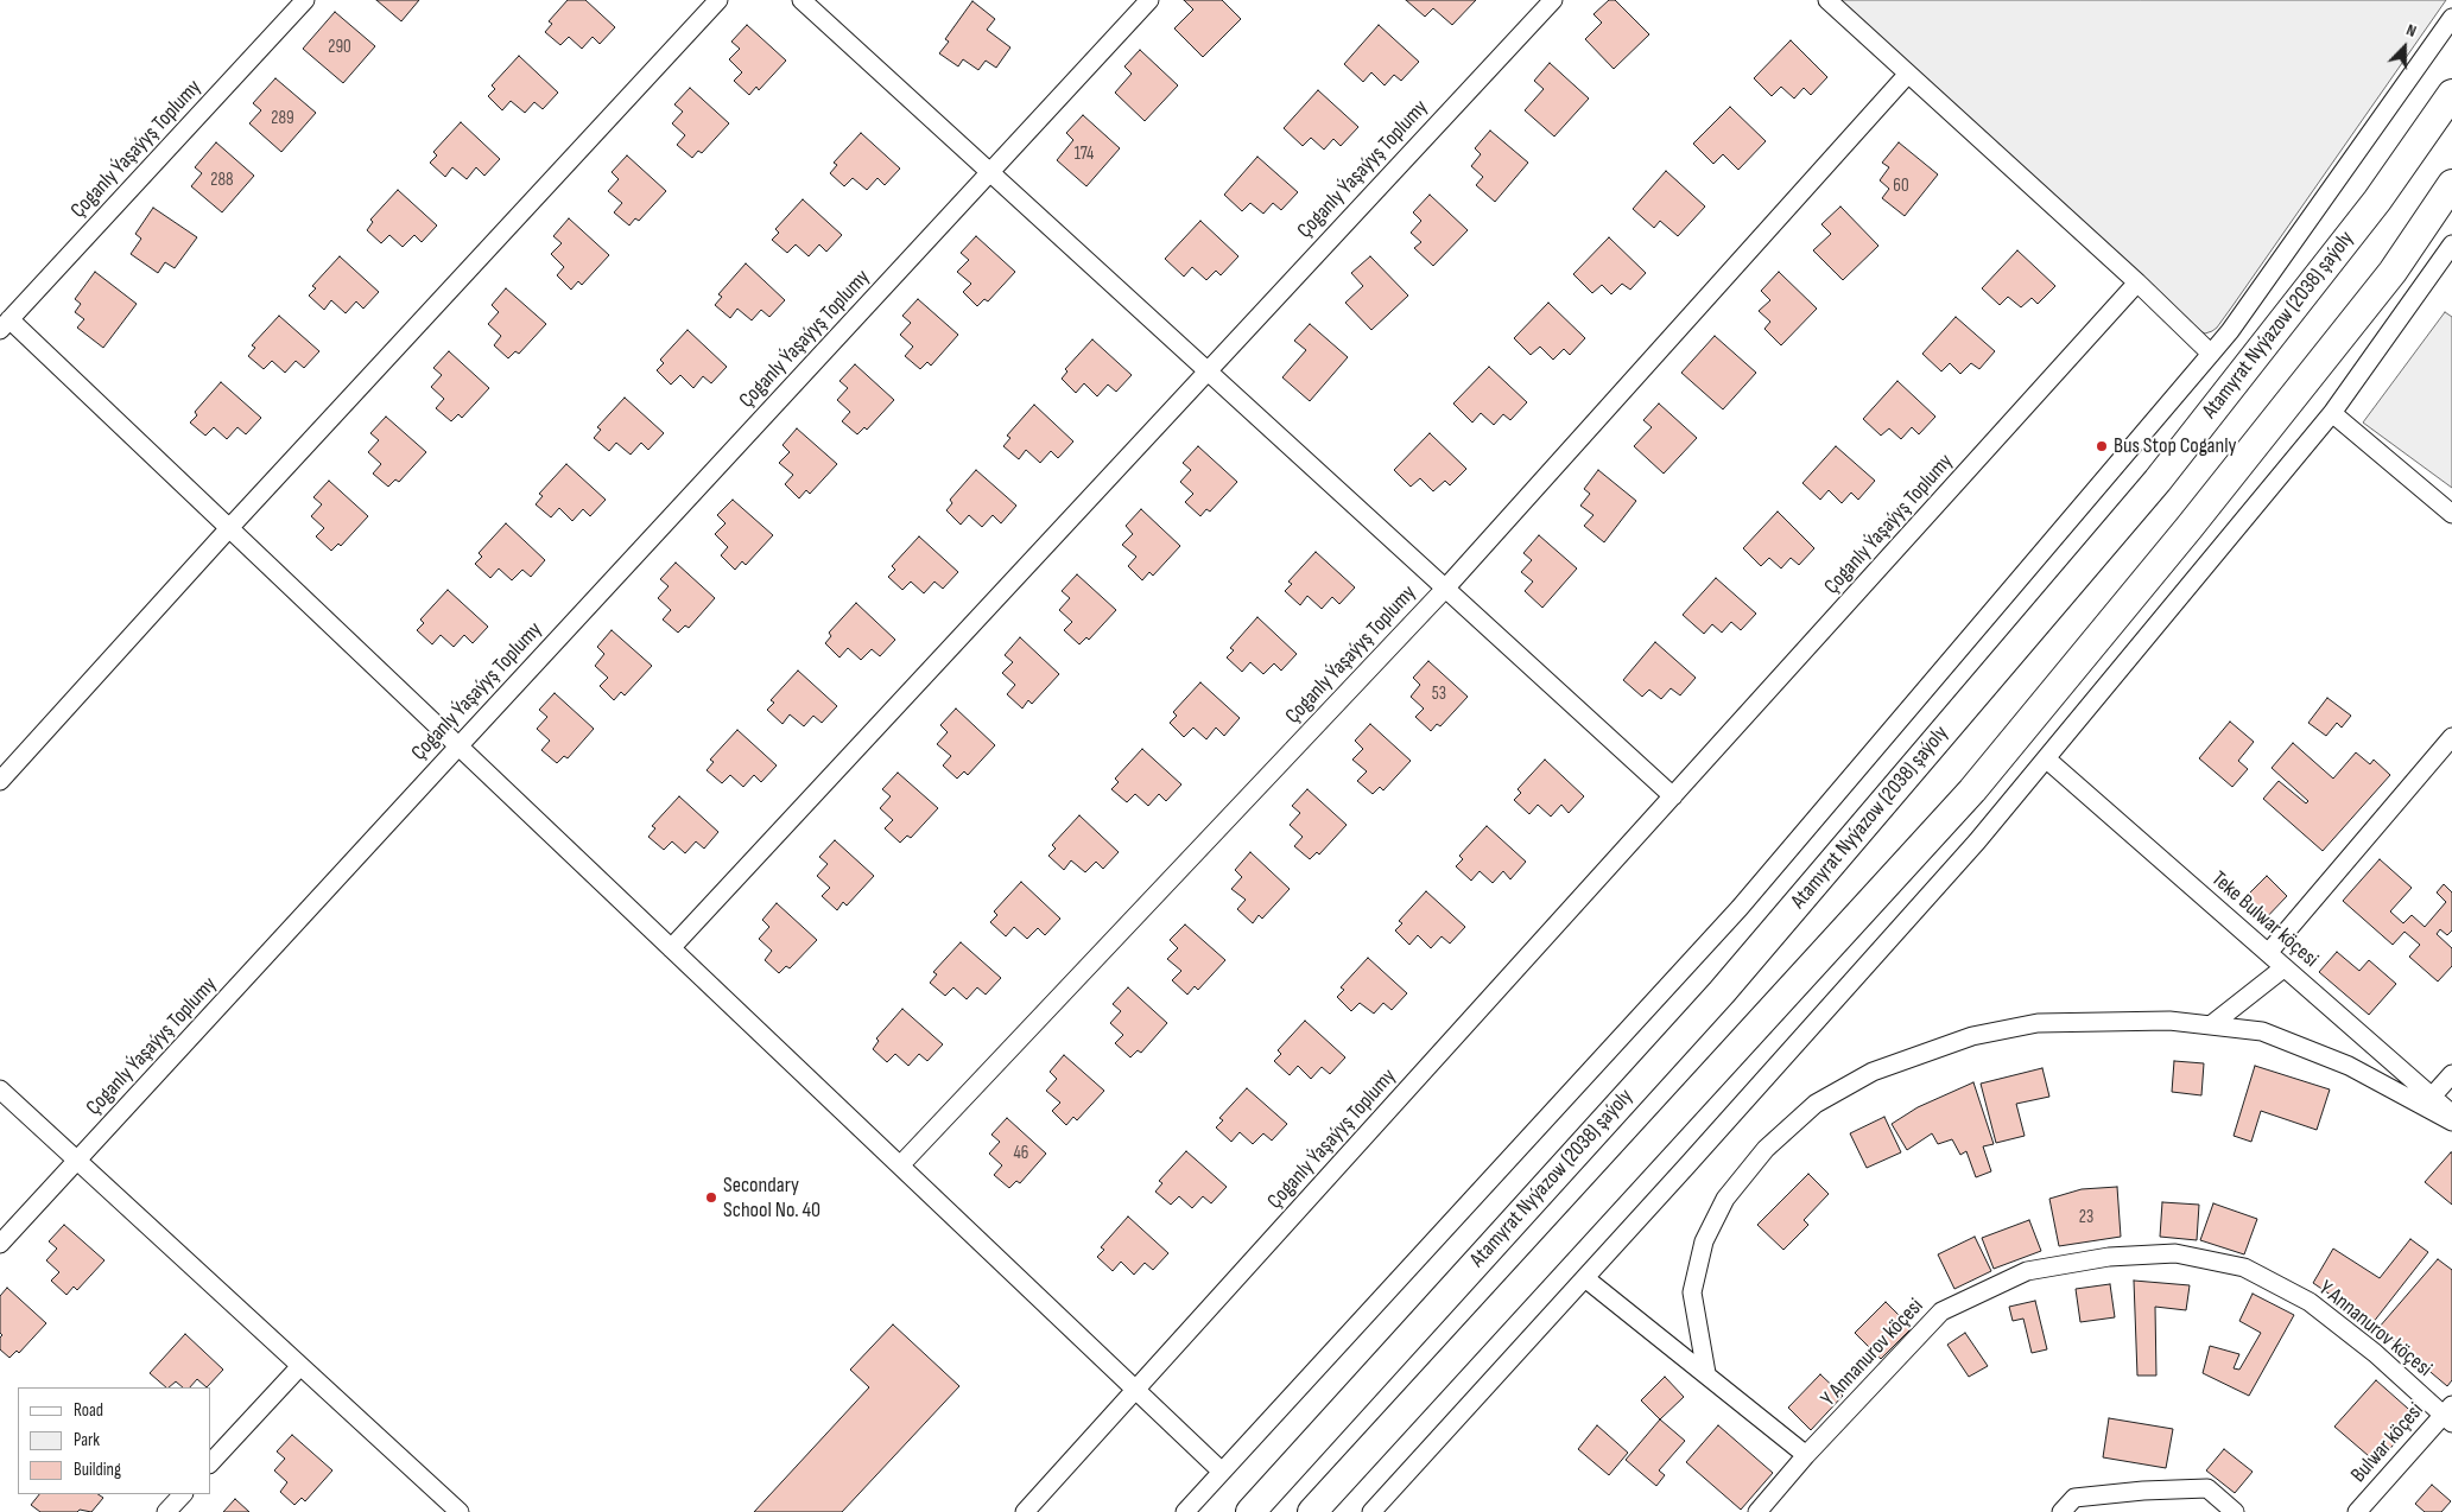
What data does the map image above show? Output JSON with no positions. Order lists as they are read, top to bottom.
{
  "streets": {
    "main road": ["Atamyrat Nyýazow (2038) şaýoly"],
    "street": [
      "Çoganly Ýaşaýyş Toplumy",
      "Teke Bulwar köçesi",
      "Y Annanurov köçesi",
      "Bulwar köçesi"
    ]
  },
  "crossings": [
    ["Y Annanurov köçesi", "Bulwar köçesi"]
  ],
  "places": ["Bus Stop Coganly", "Secondary School No. 40"],
  "house_numbers": [
    "290",
    "289",
    "174",
    "288",
    "60",
    "53",
    "46",
    "23"
  ],
  "legend": ["Road", "Park", "Building"],
  "north": "top"
}
